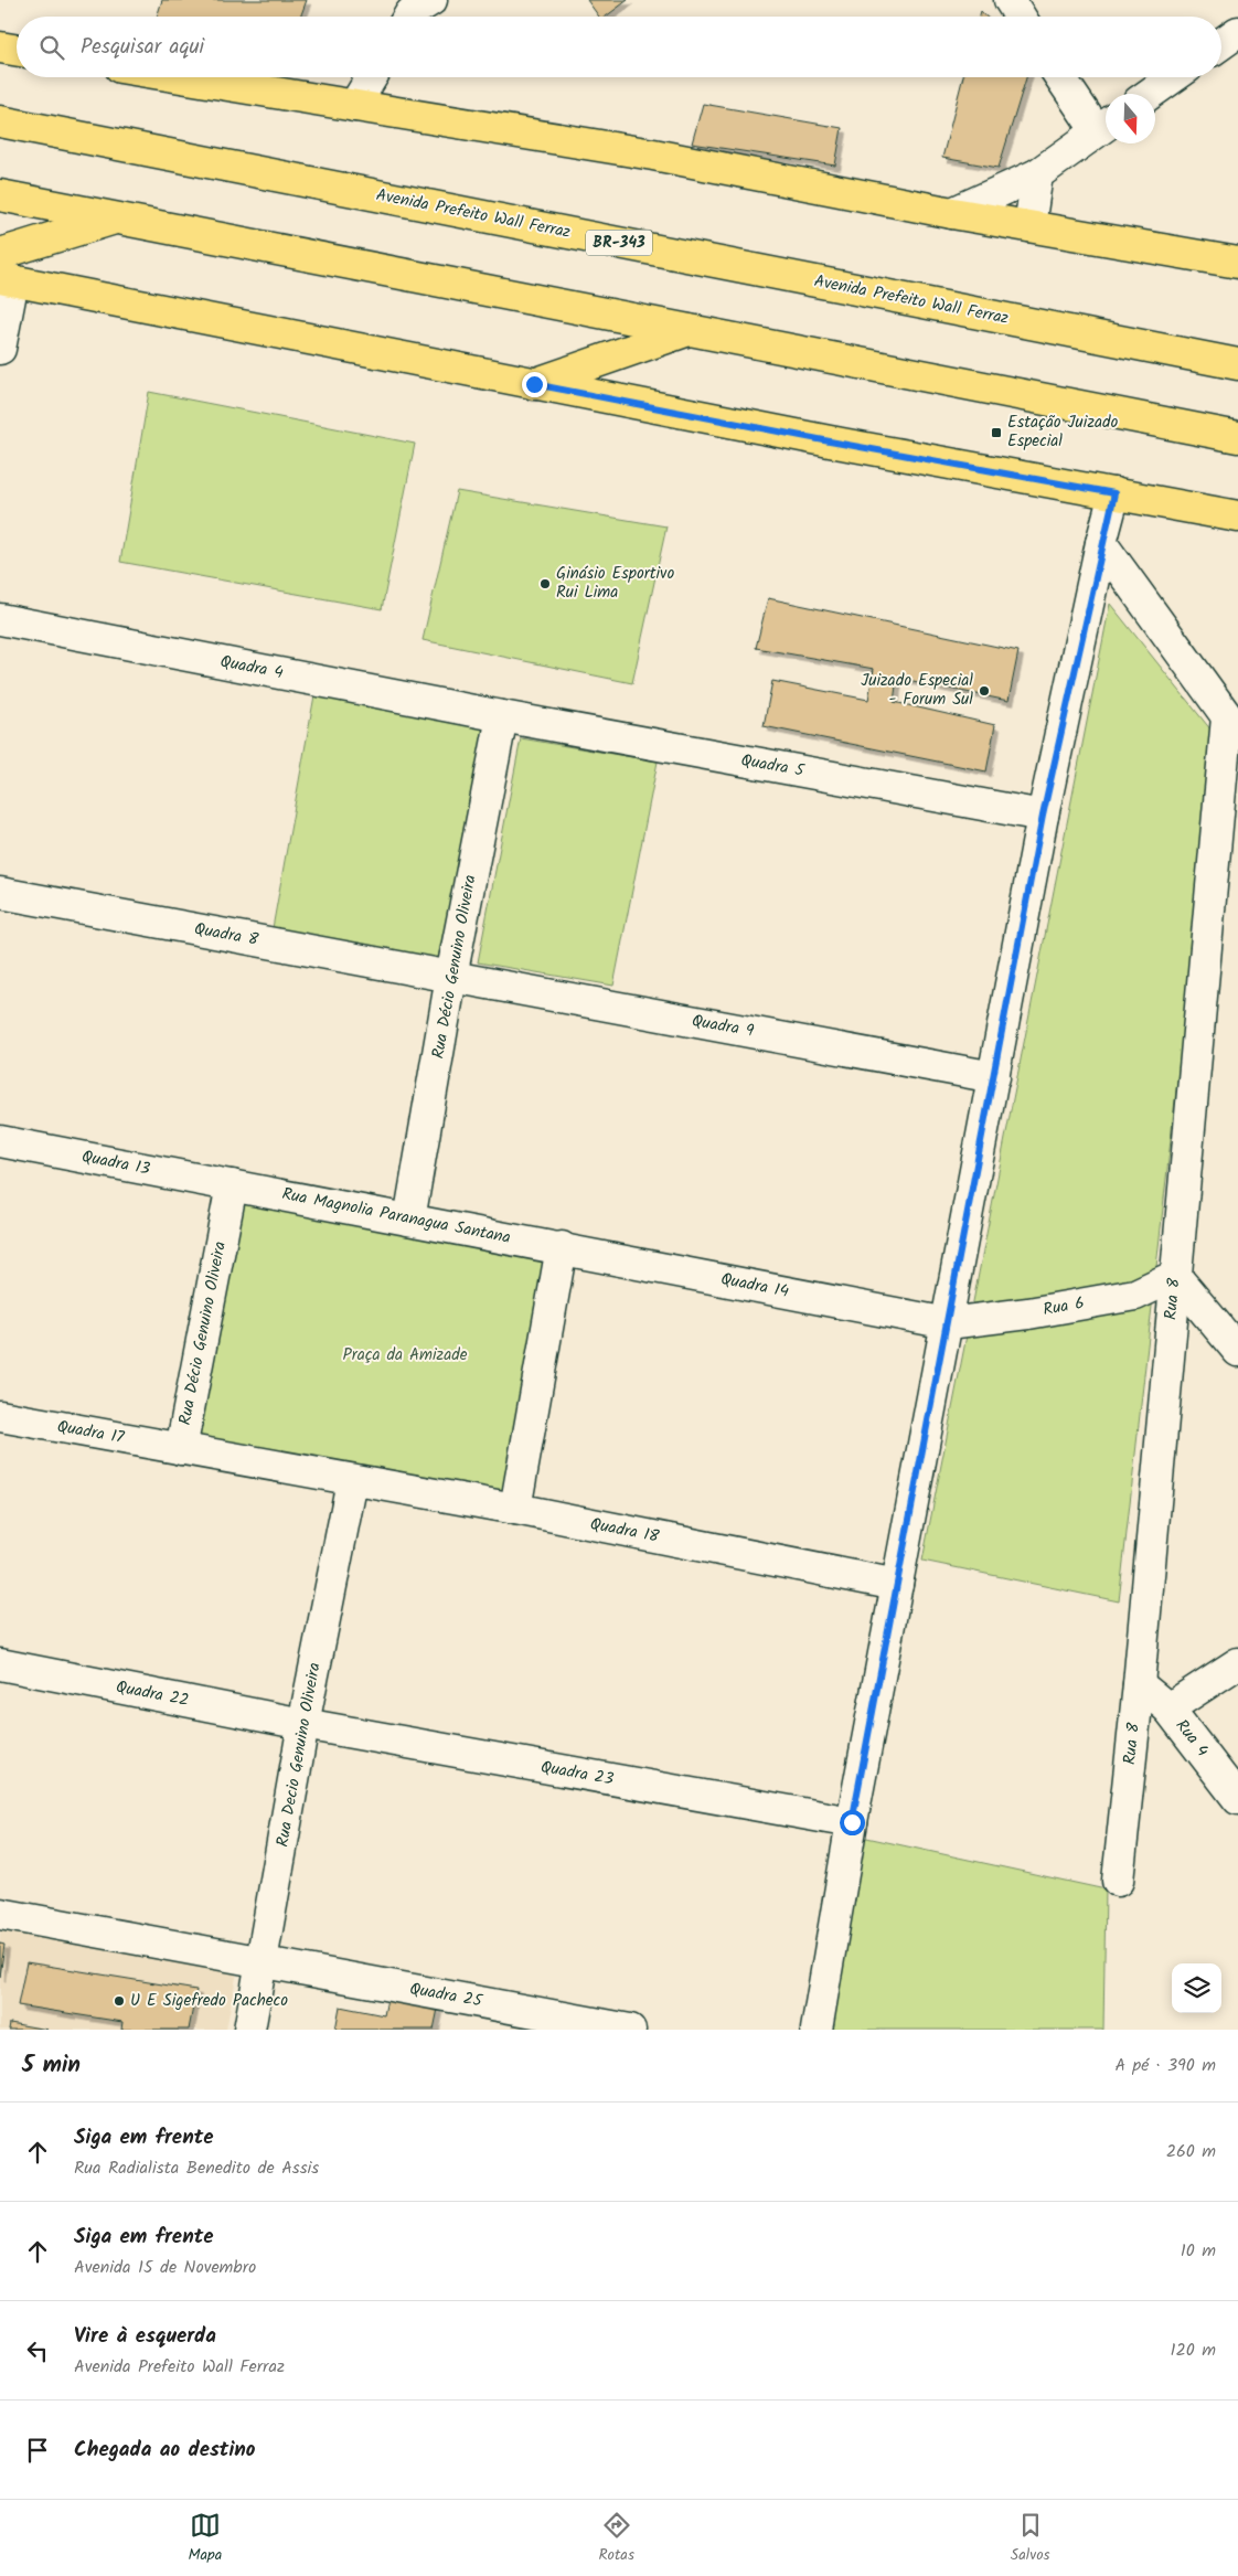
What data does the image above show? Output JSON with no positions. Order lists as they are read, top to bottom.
{
  "streets": {
    "main road": ["Avenida Prefeito Wall Ferraz", "BR-343"],
    "street": [
      "Quadra 4",
      "Quadra 5",
      "Quadra 8",
      "Rua Décio Genuino Oliveira",
      "Quadra 9",
      "Quadra 13",
      "Rua Magnolia Paranagua Santana",
      "Quadra 14",
      "Rua 8",
      "Rua 6",
      "Quadra 17",
      "Quadra 18",
      "Quadra 22",
      "Rua 4",
      "Rua Decio Genuino Oliveira",
      "Quadra 23",
      "Quadra 25"
    ]
  },
  "crossings": [
    ["Quadra 4", "Quadra 5"],
    ["Quadra 4", "Rua Décio Genuino Oliveira"],
    ["Quadra 5", "Rua Décio Genuino Oliveira"],
    ["Quadra 8", "Rua Décio Genuino Oliveira"],
    ["Quadra 8", "Quadra 9"],
    ["Rua Décio Genuino Oliveira", "Quadra 9"],
    ["Rua Décio Genuino Oliveira", "Quadra 13"],
    ["Rua Décio Genuino Oliveira", "Rua Magnolia Paranagua Santana"],
    ["Rua Décio Genuino Oliveira", "Quadra 17"],
    ["Quadra 13", "Rua Magnolia Paranagua Santana"],
    ["Rua Magnolia Paranagua Santana", "Quadra 14"],
    ["Quadra 14", "Rua 6"],
    ["Rua 8", "Rua 6"],
    ["Rua 8", "Rua 4"],
    ["Quadra 17", "Quadra 18"],
    ["Quadra 17", "Rua Decio Genuino Oliveira"],
    ["Quadra 18", "Rua Decio Genuino Oliveira"],
    ["Quadra 22", "Rua Decio Genuino Oliveira"],
    ["Quadra 22", "Quadra 23"],
    ["Rua Decio Genuino Oliveira", "Quadra 23"],
    ["Rua Decio Genuino Oliveira", "Quadra 25"]
  ],
  "parks": ["Praça da Amizade"],
  "places": {
    "transit": ["Estação Juizado Especial"],
    "other": ["Ginásio Esportivo Rui Lima", "Juizado Especial - Forum Sul", "U E Sigefredo Pacheco"]
  },
  "north": "bottom",
  "page": {
    "search": "Pesquisar aqui",
    "heading": ["5 min", "A pé · 390 m"],
    "list": [
      ["Siga em frente", "Rua Radialista Benedito de Assis", "260 m"],
      ["Siga em frente", "Avenida 15 de Novembro", "10 m"],
      ["Vire à esquerda", "Avenida Prefeito Wall Ferraz", "120 m"],
      "Chegada ao destino"
    ],
    "nav": ["Mapa", "Rotas", "Salvos"]
  }
}
